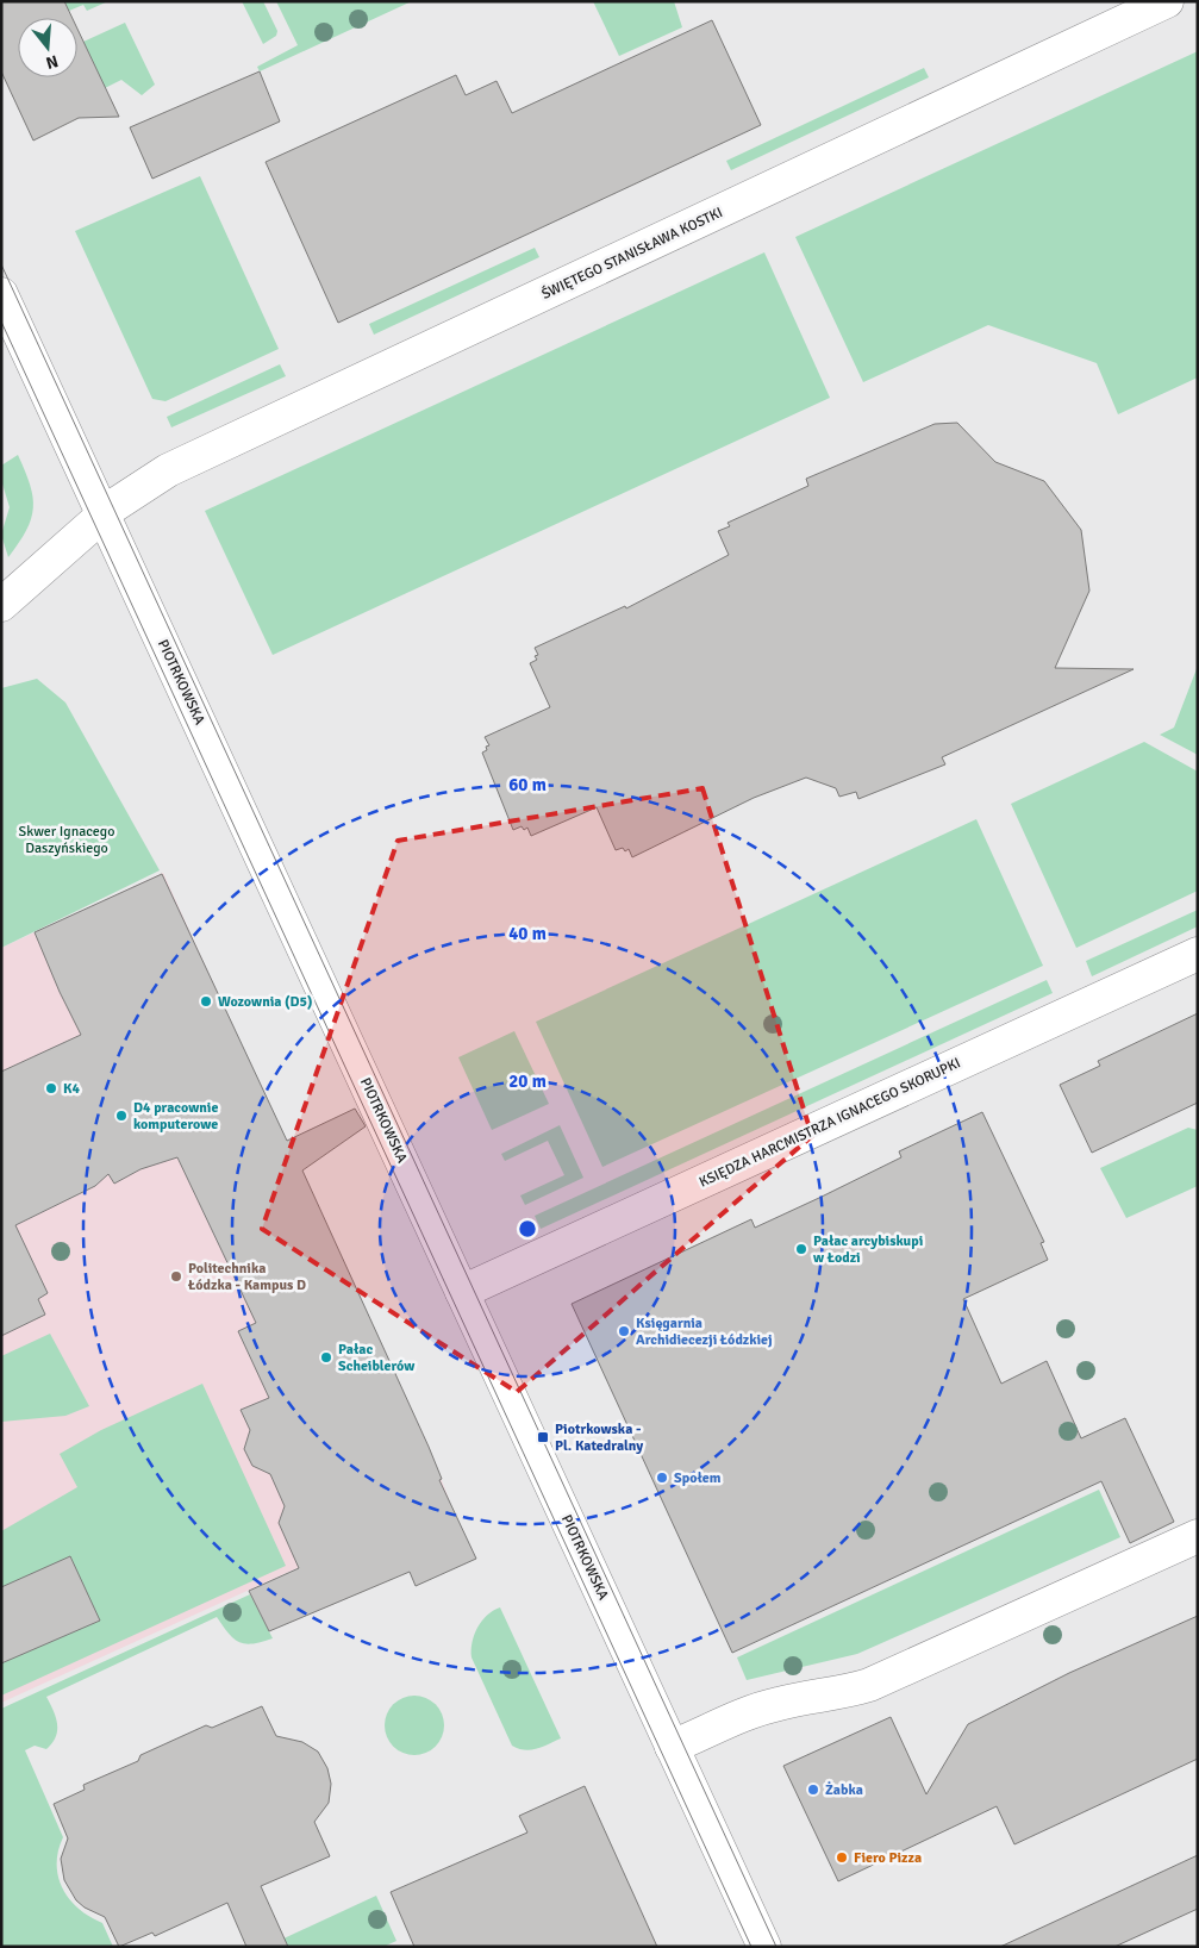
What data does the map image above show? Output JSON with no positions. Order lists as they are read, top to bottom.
{
  "streets": {
    "street": ["ŚWIĘTEGO STANISŁAWA KOSTKI", "PIOTRKOWSKA", "KSIĘDZA HARCMISTRZA IGNACEGO SKORUPKI"]
  },
  "crossings": [
    ["ŚWIĘTEGO STANISŁAWA KOSTKI", "PIOTRKOWSKA"],
    ["PIOTRKOWSKA", "KSIĘDZA HARCMISTRZA IGNACEGO SKORUPKI"]
  ],
  "parks": ["Skwer Ignacego Daszyńskiego"],
  "places": {
    "other": [
      "Wozownia (D5)",
      "K4",
      "D4 pracownie komputerowe",
      "Pałac arcybiskupi w Łodzi",
      "Politechnika Łódzka - Kampus D",
      "Księgarnia Archidiecezji Łódzkiej",
      "Pałac Scheiblerów",
      "Społem",
      "Żabka",
      "Fiero Pizza"
    ],
    "transit": ["Piotrkowska - Pl. Katedralny"]
  },
  "north": "bottom",
  "rings": ["60 m", "40 m", "20 m"]
}
